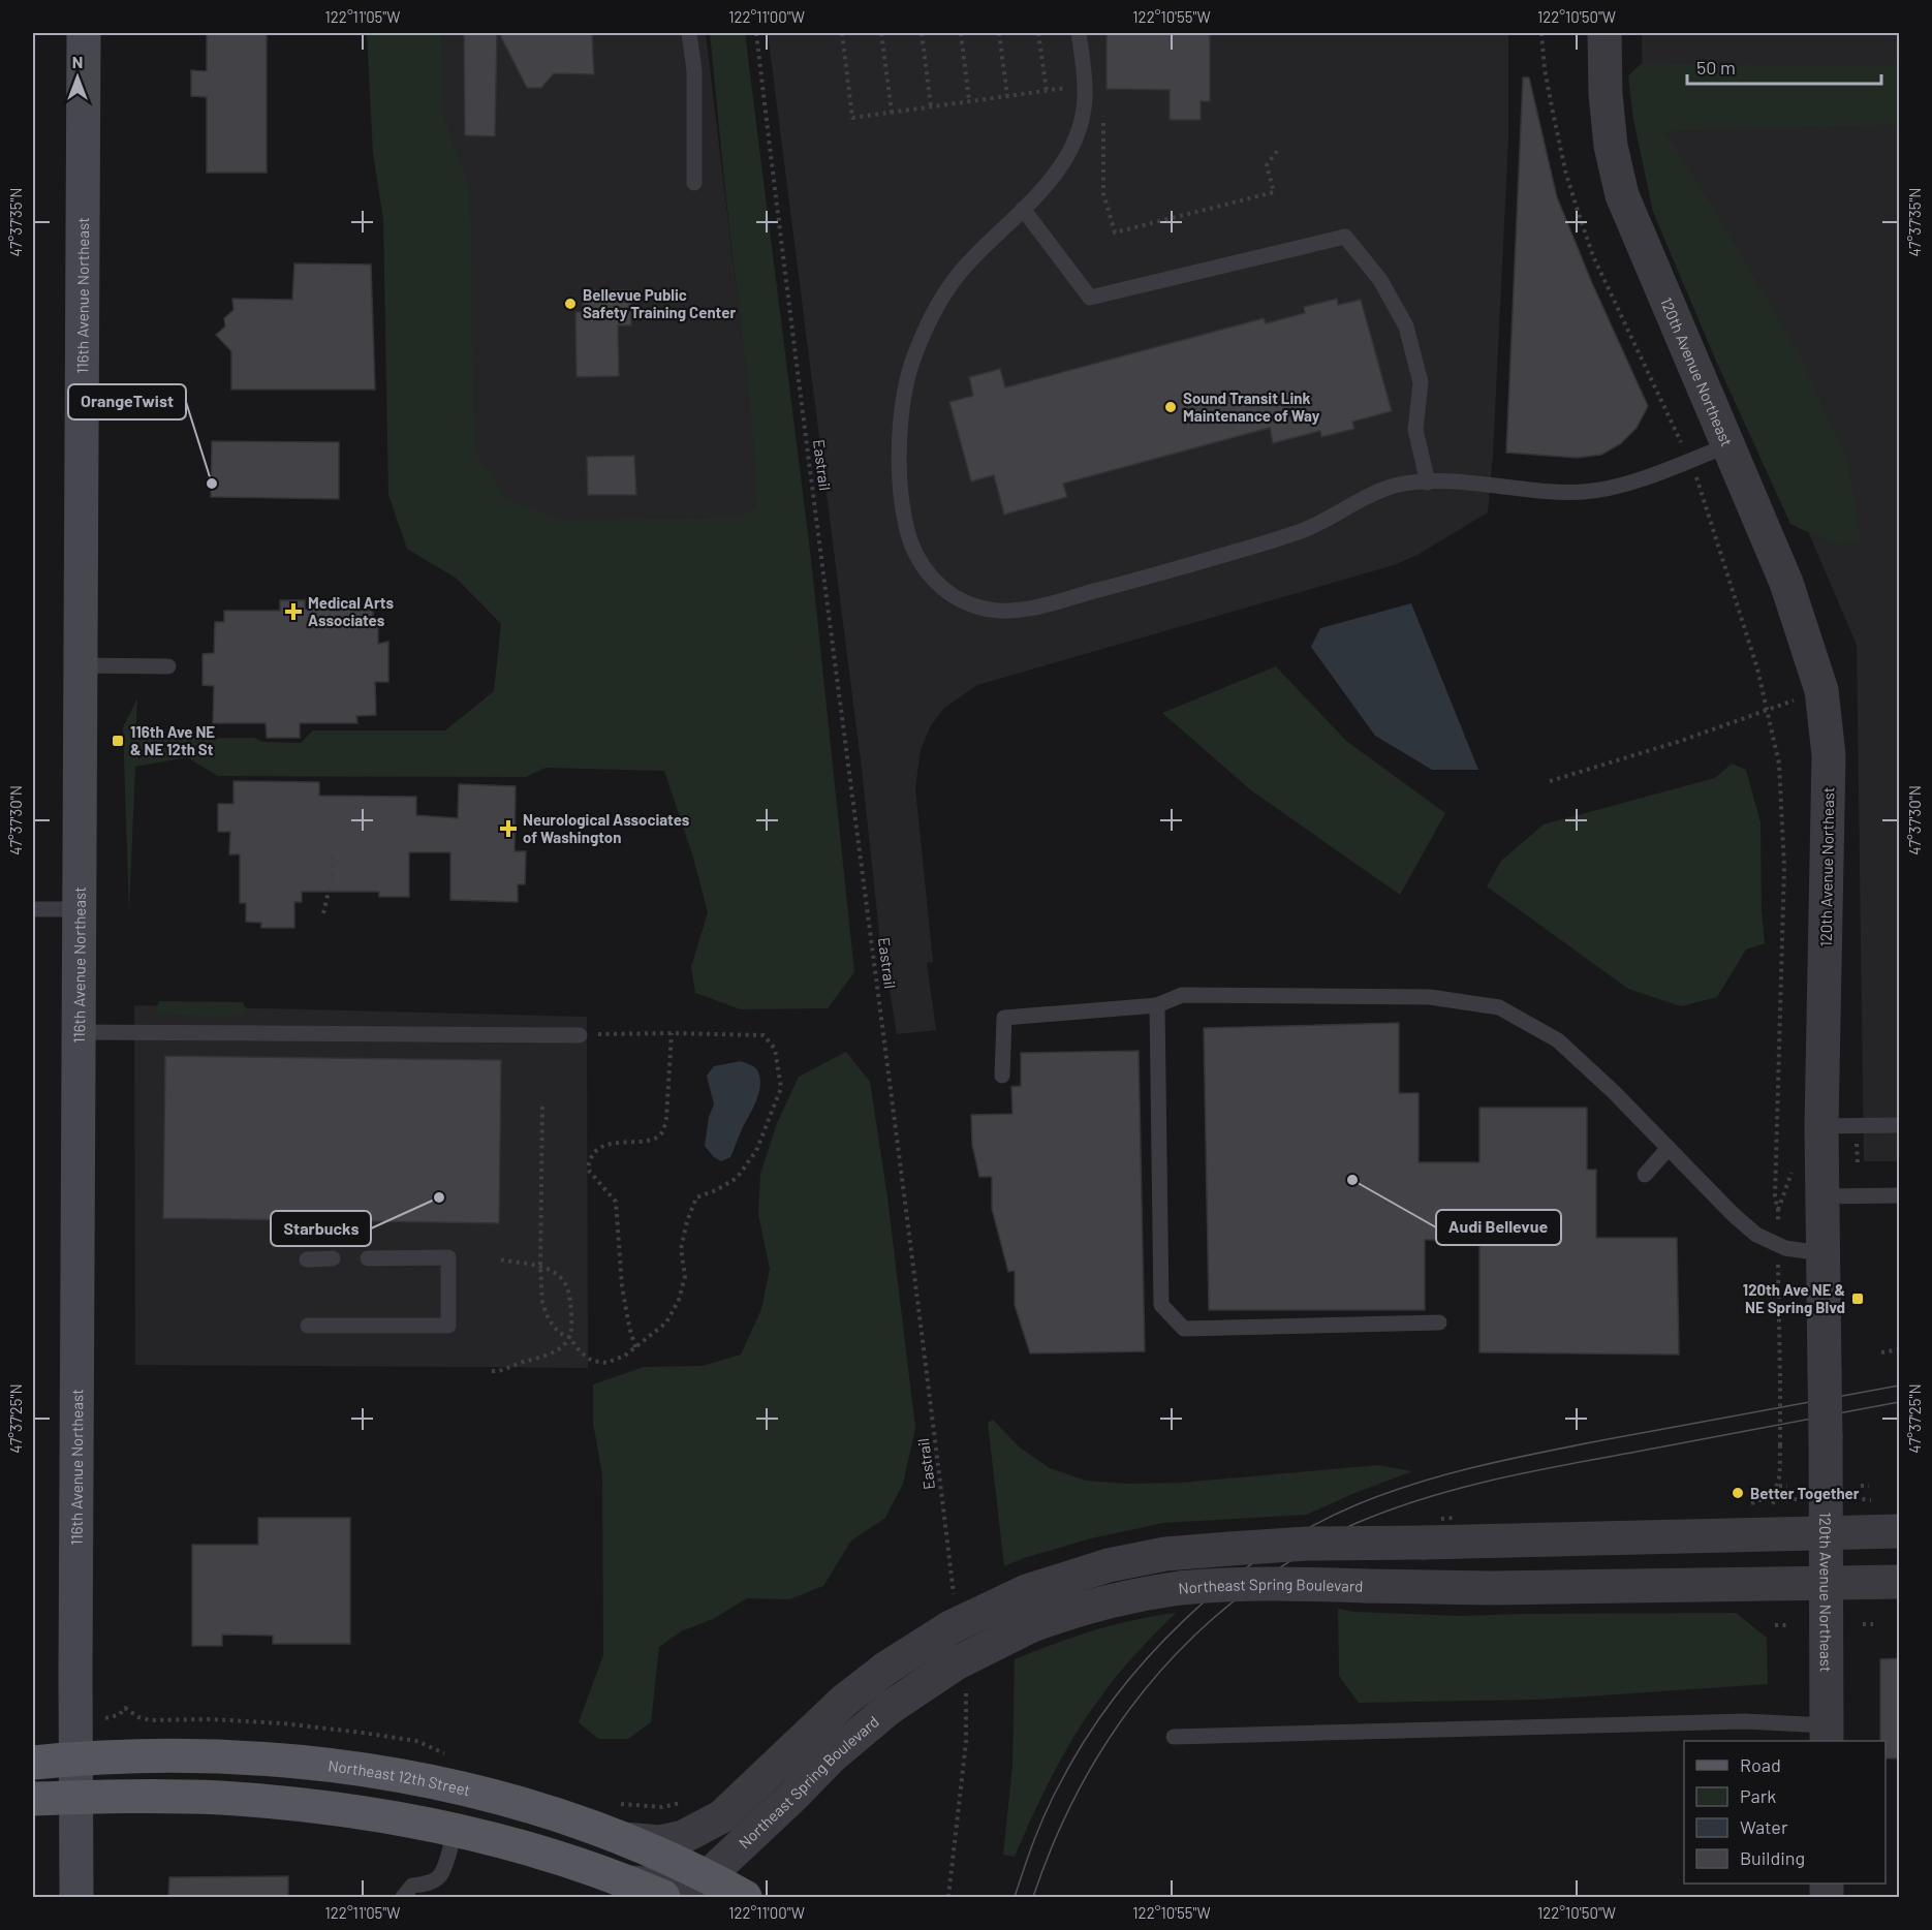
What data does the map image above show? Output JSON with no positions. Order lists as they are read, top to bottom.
{
  "streets": {
    "main road": ["116th Avenue Northeast", "Northeast 12th Street"],
    "street": ["120th Avenue Northeast", "Northeast Spring Boulevard"],
    "path": ["Eastrail"]
  },
  "crossings": [
    ["116th Avenue Northeast", "Northeast 12th Street"],
    ["120th Avenue Northeast", "Northeast Spring Boulevard"],
    ["Northeast Spring Boulevard", "Northeast 12th Street"]
  ],
  "places": {
    "other": [
      "Bellevue Public Safety Training Center",
      "Sound Transit Link Maintenance of Way",
      "OrangeTwist",
      "Audi Bellevue",
      "Starbucks",
      "Better Together"
    ],
    "health": ["Medical Arts Associates", "Neurological Associates of Washington"],
    "transit": ["116th Ave NE & NE 12th St", "120th Ave NE & NE Spring Blvd"]
  },
  "legend": [
    "Road",
    "Park",
    "Water",
    "Building"
  ],
  "scale_bar": "50 m",
  "north": "top",
  "coordinates": [
    "122°11'05\"W",
    "122°11'00\"W",
    "122°10'55\"W",
    "122°10'50\"W",
    "47°37'35\"N",
    "47°37'30\"N",
    "47°37'25\"N"
  ]
}
